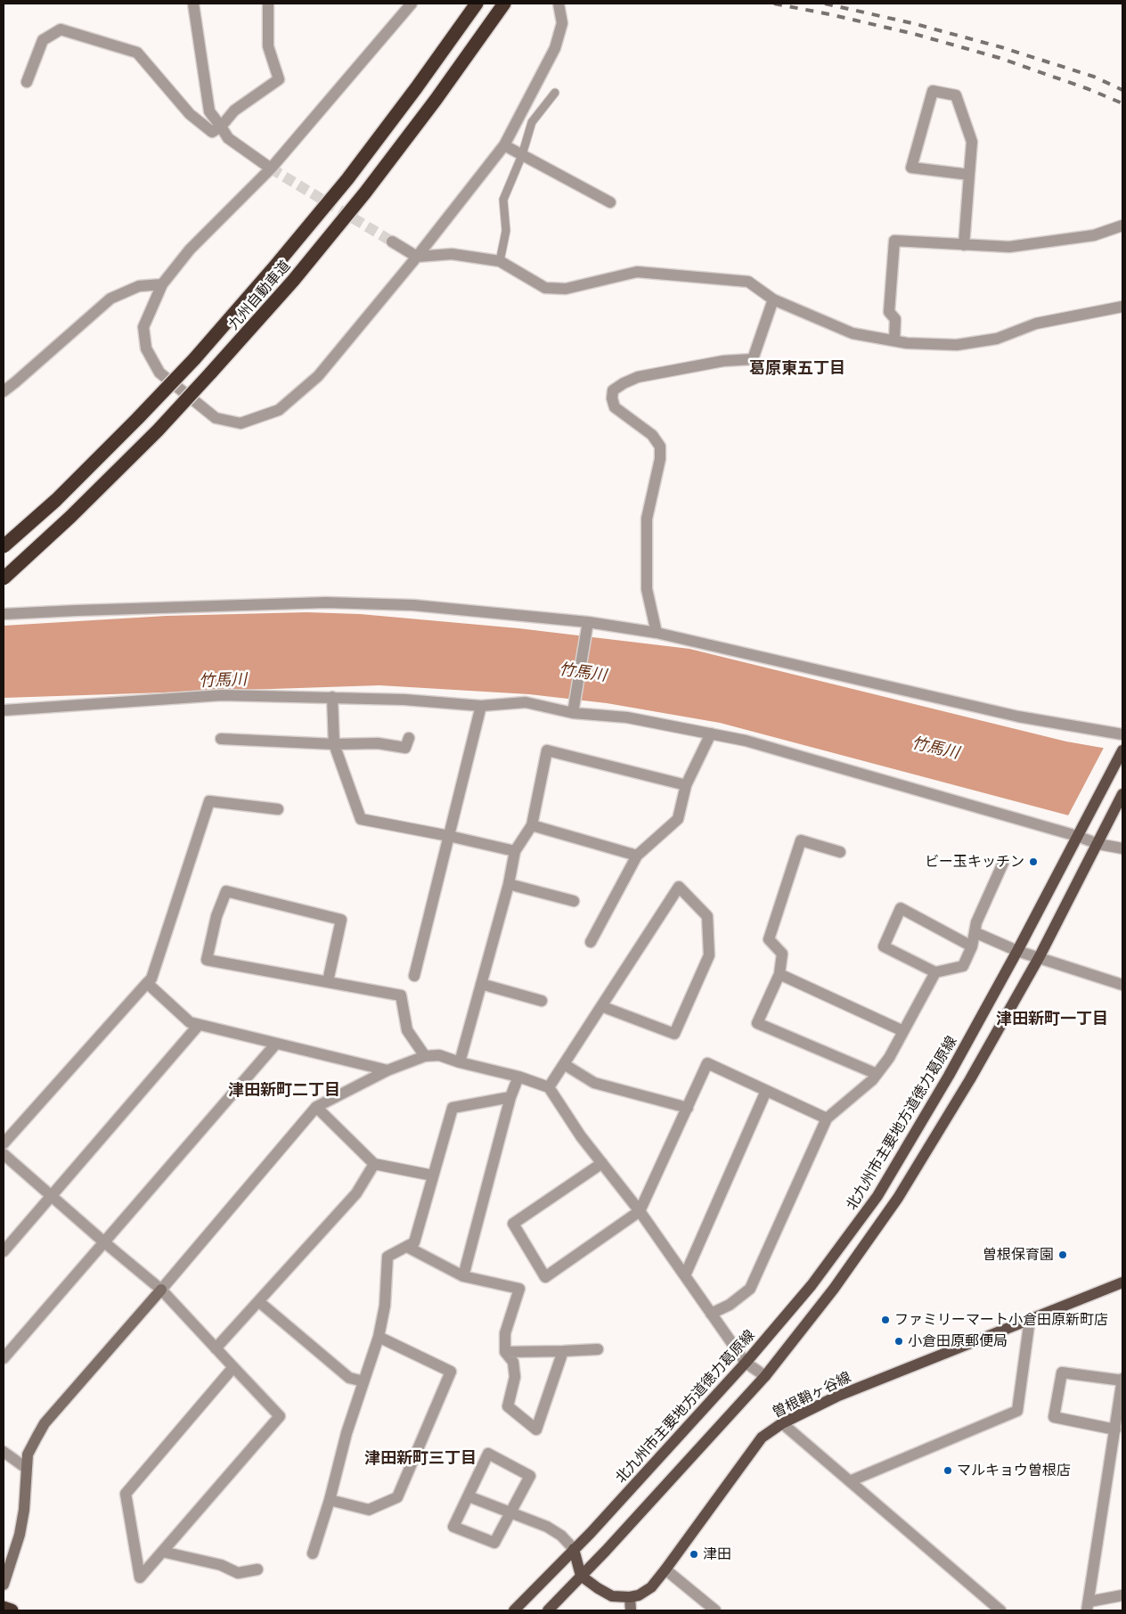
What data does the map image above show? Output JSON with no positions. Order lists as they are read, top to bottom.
{
  "streets": {
    "highway": ["九州自動車道"],
    "main road": ["北九州市主要地方道徳力葛原線", "曽根鞘ヶ谷線"]
  },
  "districts": [
    "葛原東五丁目",
    "津田新町一丁目",
    "津田新町二丁目",
    "津田新町三丁目"
  ],
  "water": ["竹馬川"],
  "places": [
    "ビー玉キッチン",
    "曽根保育園",
    "ファミリーマート小倉田原新町店",
    "小倉田原郵便局",
    "マルキョウ曽根店",
    "津田"
  ]
}
